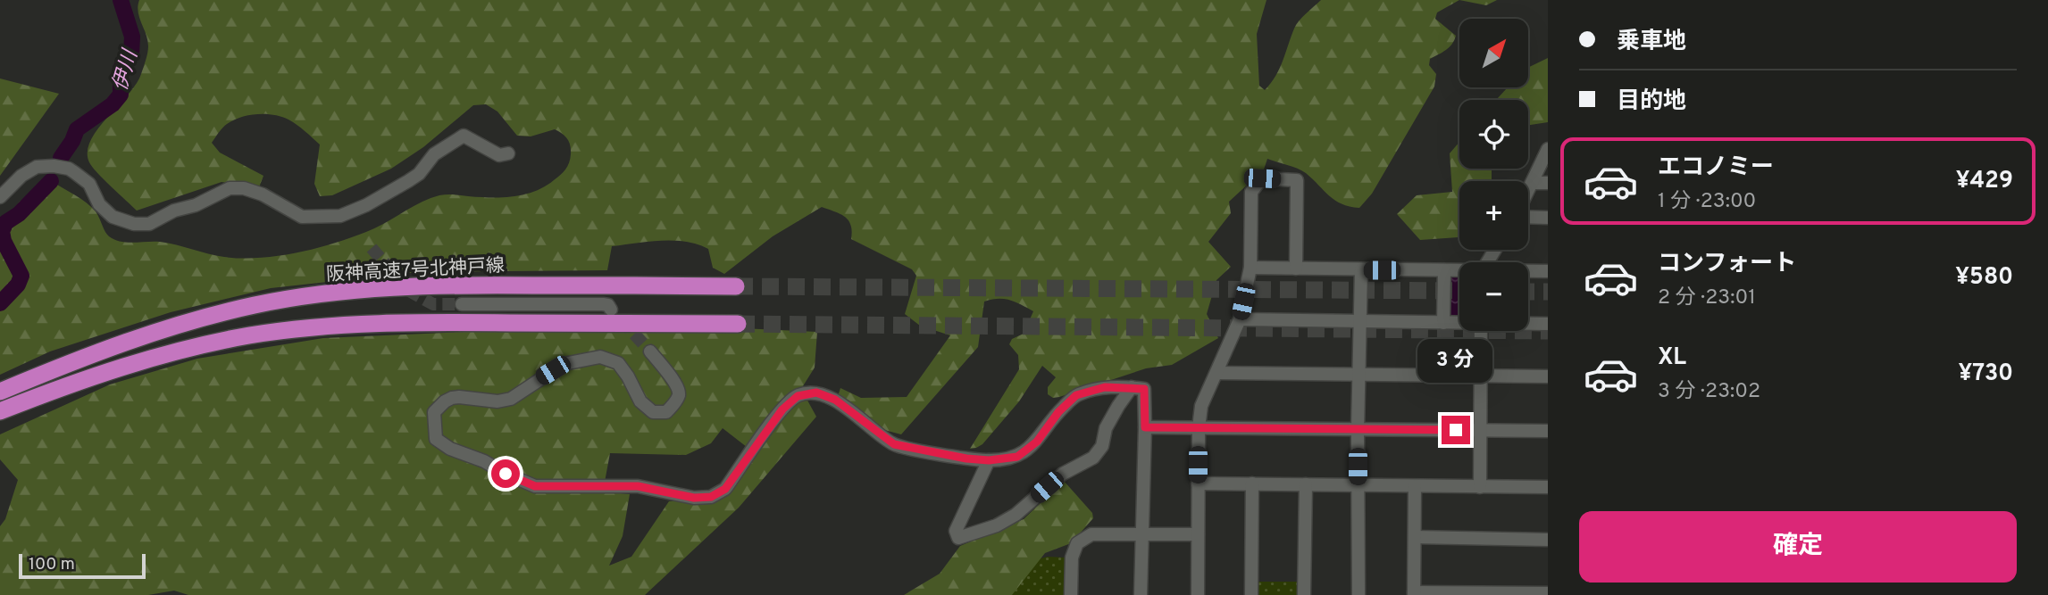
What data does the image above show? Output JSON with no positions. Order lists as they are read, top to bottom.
{
  "streets": {
    "highway": ["阪神高速7号北神戸線"]
  },
  "water": ["伊川"],
  "scale_bar": "100 m",
  "north": "top right",
  "page": {
    "banner": ["乗車地", "目的地"],
    "map_buttons": ["+", "−"],
    "list": [
      {
        "name": "エコノミー",
        "note": "1 分 · 23:00",
        "value": "¥429"
      },
      {
        "name": "コンフォート",
        "note": "2 分 · 23:01",
        "value": "¥580"
      },
      {
        "name": "XL",
        "note": "3 分 · 23:02",
        "value": "¥730"
      }
    ],
    "bubble": "3 分",
    "buttons": "確定",
    "scale": "100 m"
  }
}
